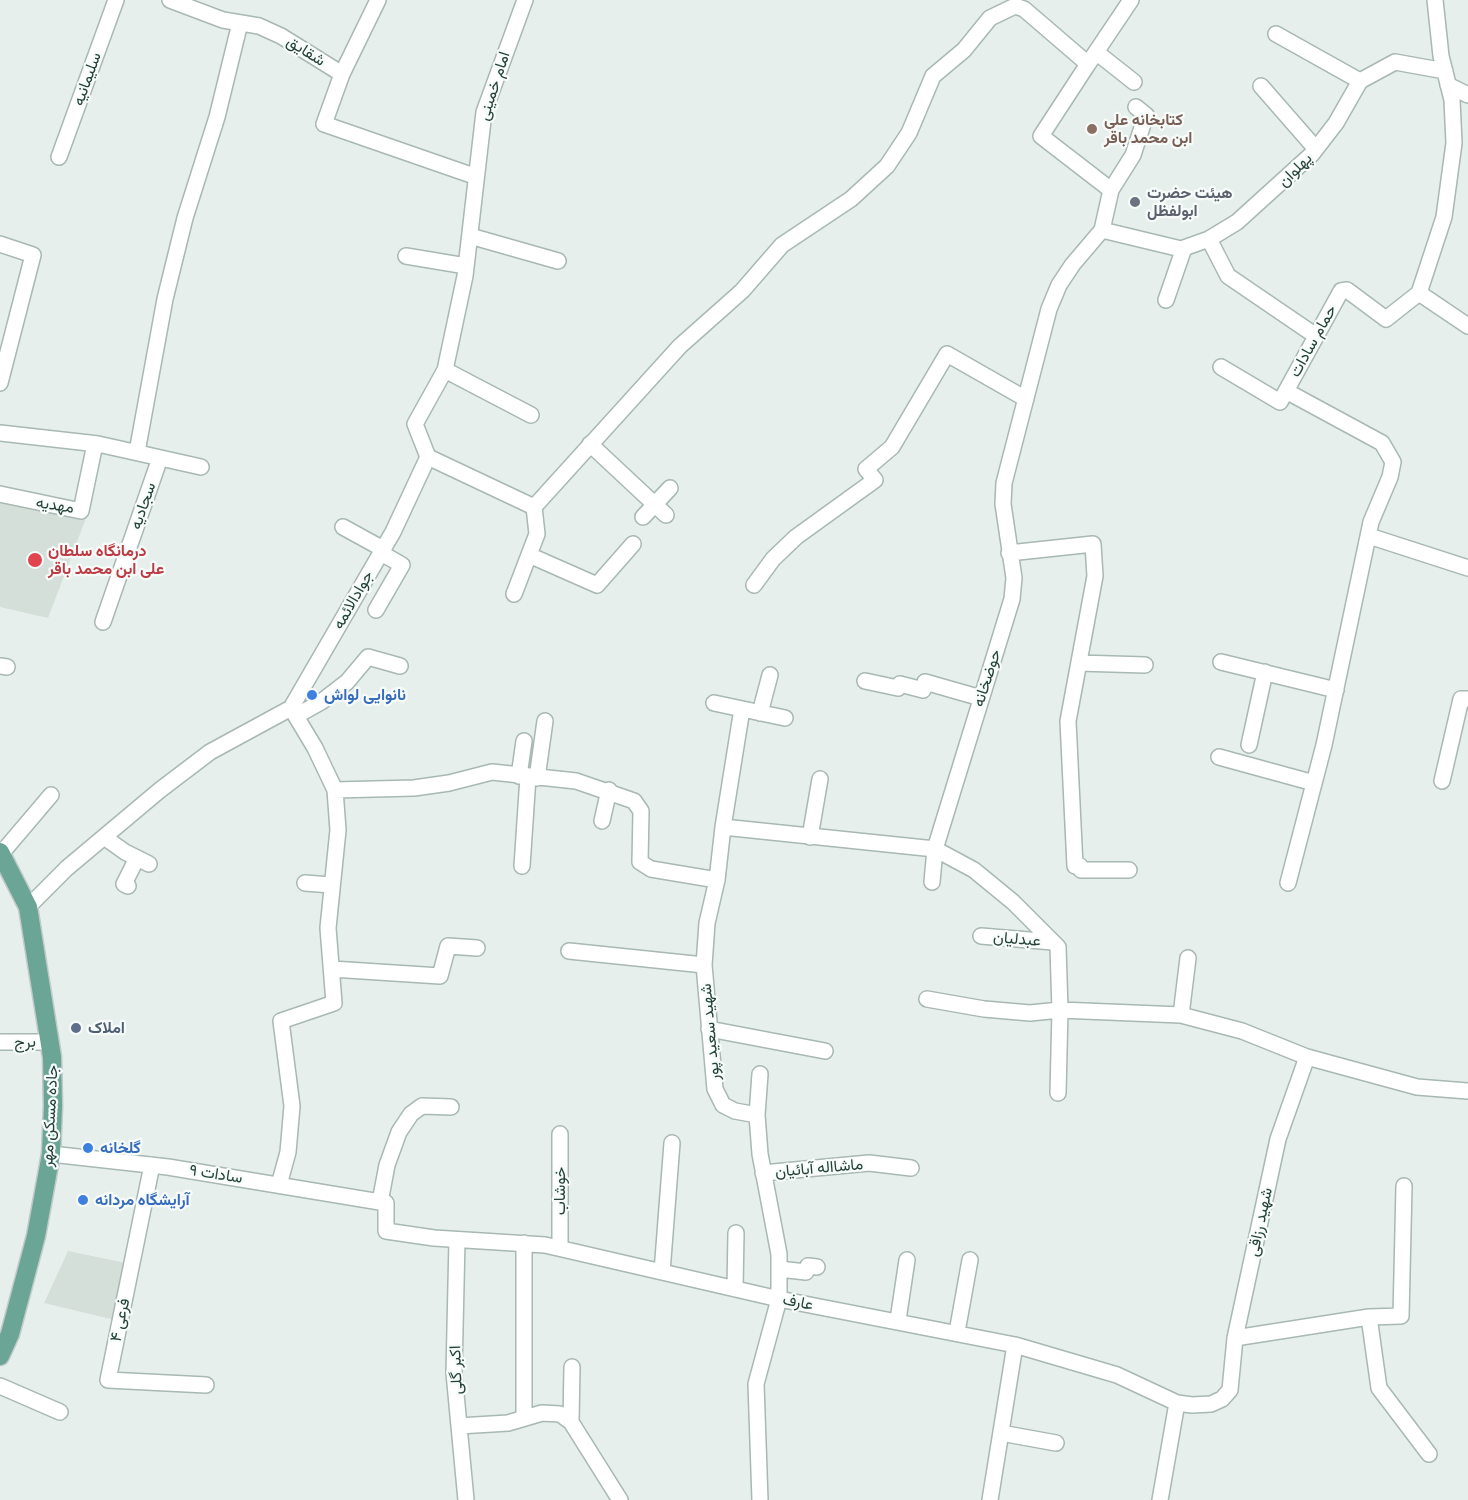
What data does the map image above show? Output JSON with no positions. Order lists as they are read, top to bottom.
{
  "streets": {
    "main road": ["جاده مسکن مهر"],
    "street": [
      "شقایق",
      "سلیمانیه",
      "امام خمینی",
      "پهلوان",
      "حمام سادات",
      "مهدیه",
      "سجادیه",
      "جوادالائمه",
      "حوضخانه",
      "عبدلیان",
      "شهید سعید پور",
      "برج",
      "ماشااله آبائیان",
      "سادات ۹",
      "خوشاب",
      "شهید رزاقی",
      "عارف",
      "فرعی ۴",
      "اکبر گلی"
    ]
  },
  "crossings": [
    ["شقایق", "امام خمینی"],
    ["برج", "جاده مسکن مهر"],
    ["جاده مسکن مهر", "سادات ۹"],
    ["سادات ۹", "عارف"],
    ["سادات ۹", "فرعی ۴"],
    ["خوشاب", "عارف"],
    ["شهید رزاقی", "عارف"],
    ["عارف", "اکبر گلی"]
  ],
  "places": [
    "کتابخانه علی ابن محمد باقر",
    "هیئت حضرت ابولفظل",
    "درمانگاه سلطان علی ابن محمد باقر",
    "نانوایی لواش",
    "املاک",
    "گلخانه",
    "آرایشگاه مردانه"
  ]
}
